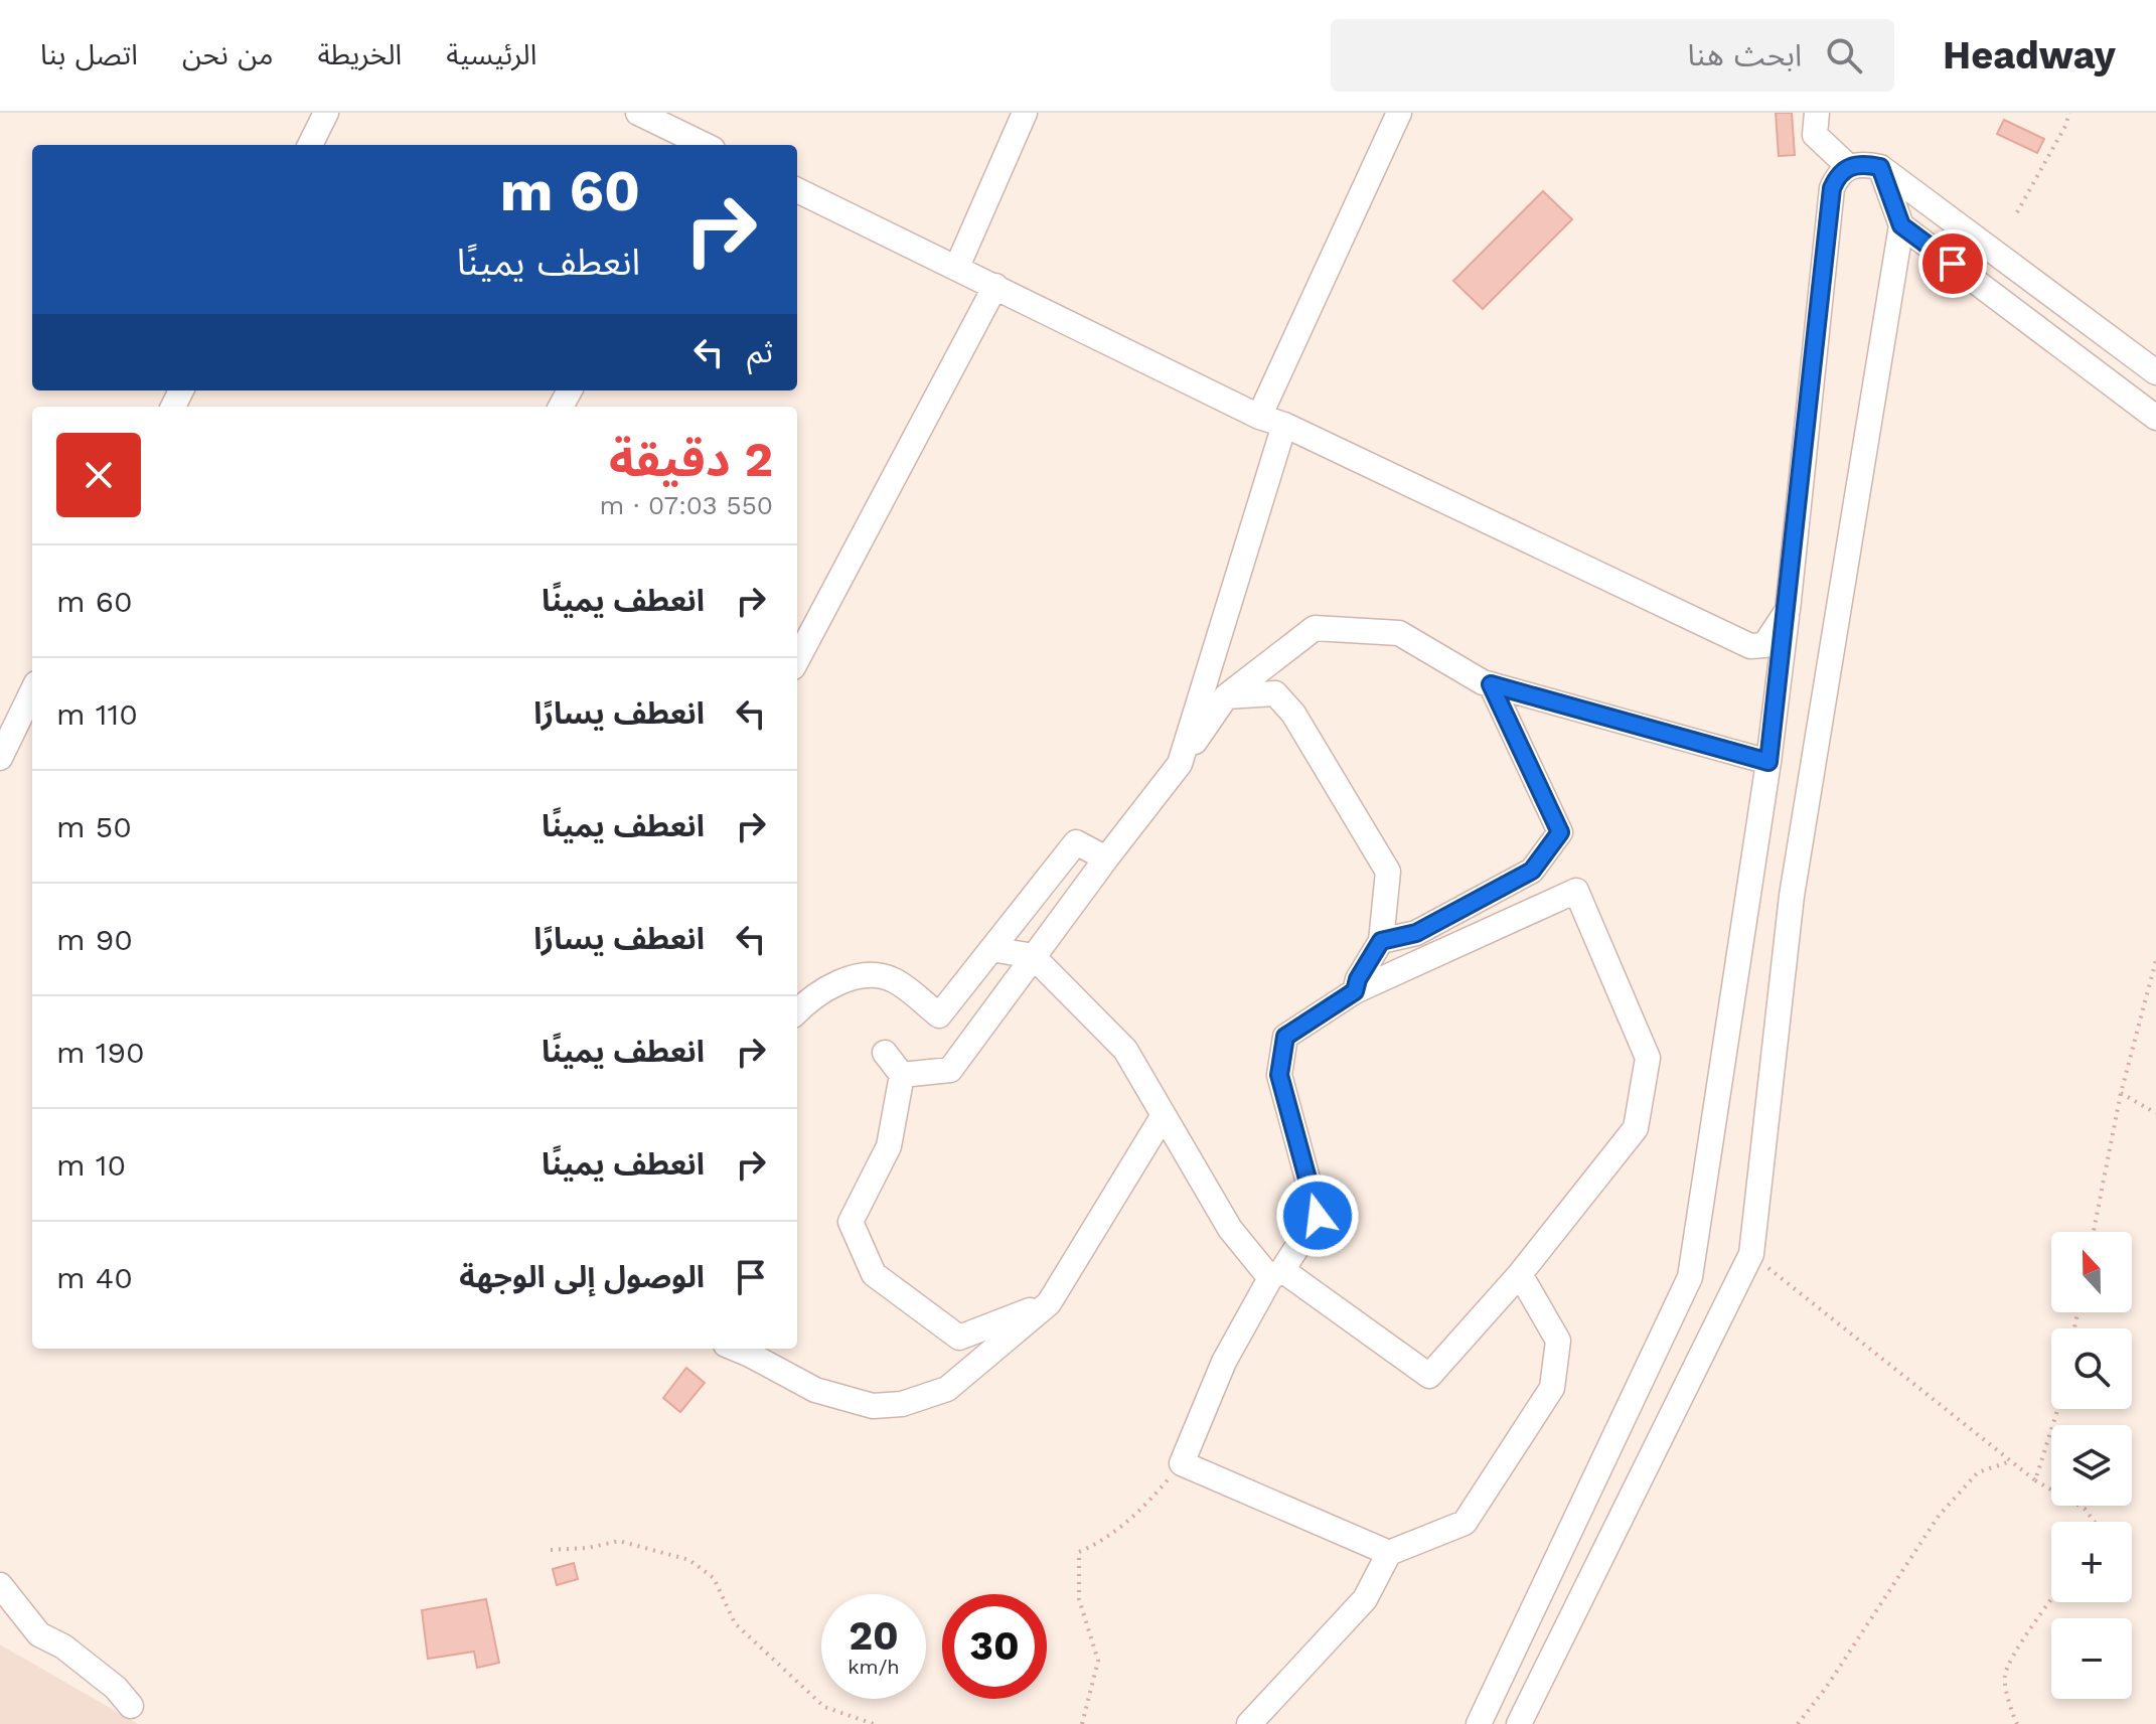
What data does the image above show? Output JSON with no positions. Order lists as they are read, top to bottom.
{
  "north": "top",
  "page": {
    "header": "Headway",
    "search": "ابحث هنا",
    "nav": [
      "الرئيسية",
      "الخريطة",
      "من نحن",
      "اتصل بنا"
    ],
    "turn": ["60 m", "انعطف يمينًا"],
    "then": "ثم",
    "heading": ["2 دقيقة", "550 m · 07:03"],
    "list": [
      {
        "name": "انعطف يمينًا",
        "value": "60 m"
      },
      {
        "name": "انعطف يسارًا",
        "value": "110 m"
      },
      {
        "name": "انعطف يمينًا",
        "value": "50 m"
      },
      {
        "name": "انعطف يسارًا",
        "value": "90 m"
      },
      {
        "name": "انعطف يمينًا",
        "value": "190 m"
      },
      {
        "name": "انعطف يمينًا",
        "value": "10 m"
      },
      {
        "name": "الوصول إلى الوجهة",
        "value": "40 m"
      }
    ],
    "map_buttons": ["+", "−"],
    "speed": "20 km/h",
    "limit": "30"
  }
}
